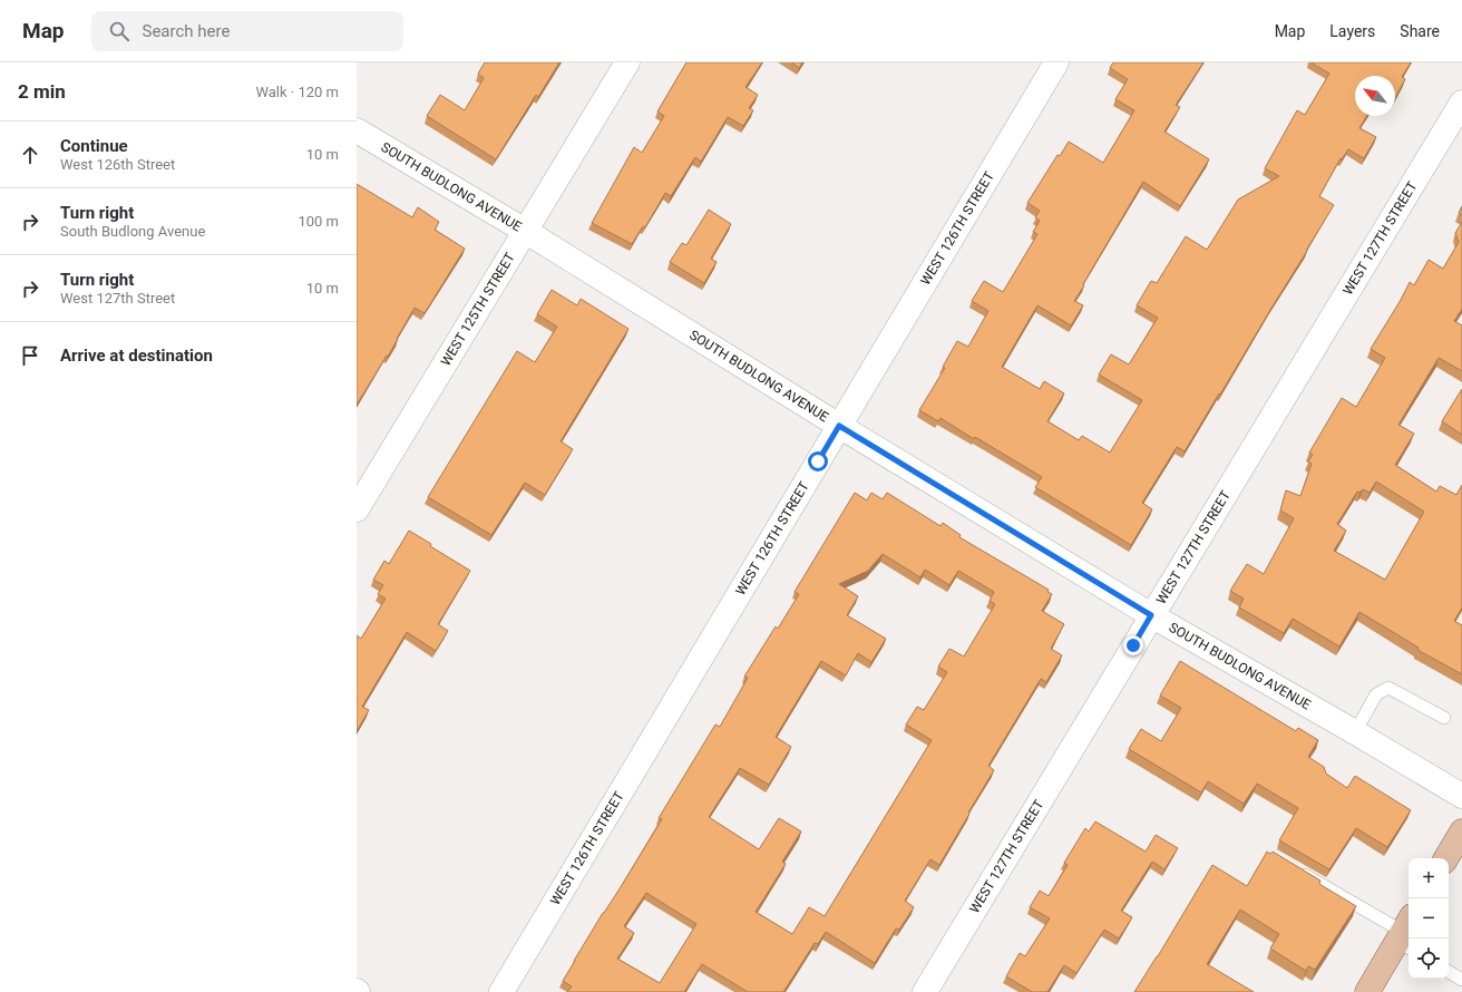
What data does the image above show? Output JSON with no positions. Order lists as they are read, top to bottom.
{
  "streets": {
    "street": [
      "SOUTH BUDLONG AVENUE",
      "WEST 126TH STREET",
      "WEST 127TH STREET",
      "WEST 125TH STREET"
    ]
  },
  "crossings": [
    ["SOUTH BUDLONG AVENUE", "WEST 126TH STREET"],
    ["SOUTH BUDLONG AVENUE", "WEST 127TH STREET"],
    ["SOUTH BUDLONG AVENUE", "WEST 125TH STREET"]
  ],
  "north": "top left",
  "page": {
    "header": "Map",
    "search": "Search here",
    "nav": ["Map", "Layers", "Share"],
    "heading": ["2 min", "Walk · 120 m"],
    "list": [
      ["Continue", "West 126th Street", "10 m"],
      ["Turn right", "South Budlong Avenue", "100 m"],
      ["Turn right", "West 127th Street", "10 m"],
      "Arrive at destination"
    ],
    "map_buttons": ["+", "−"]
  }
}
